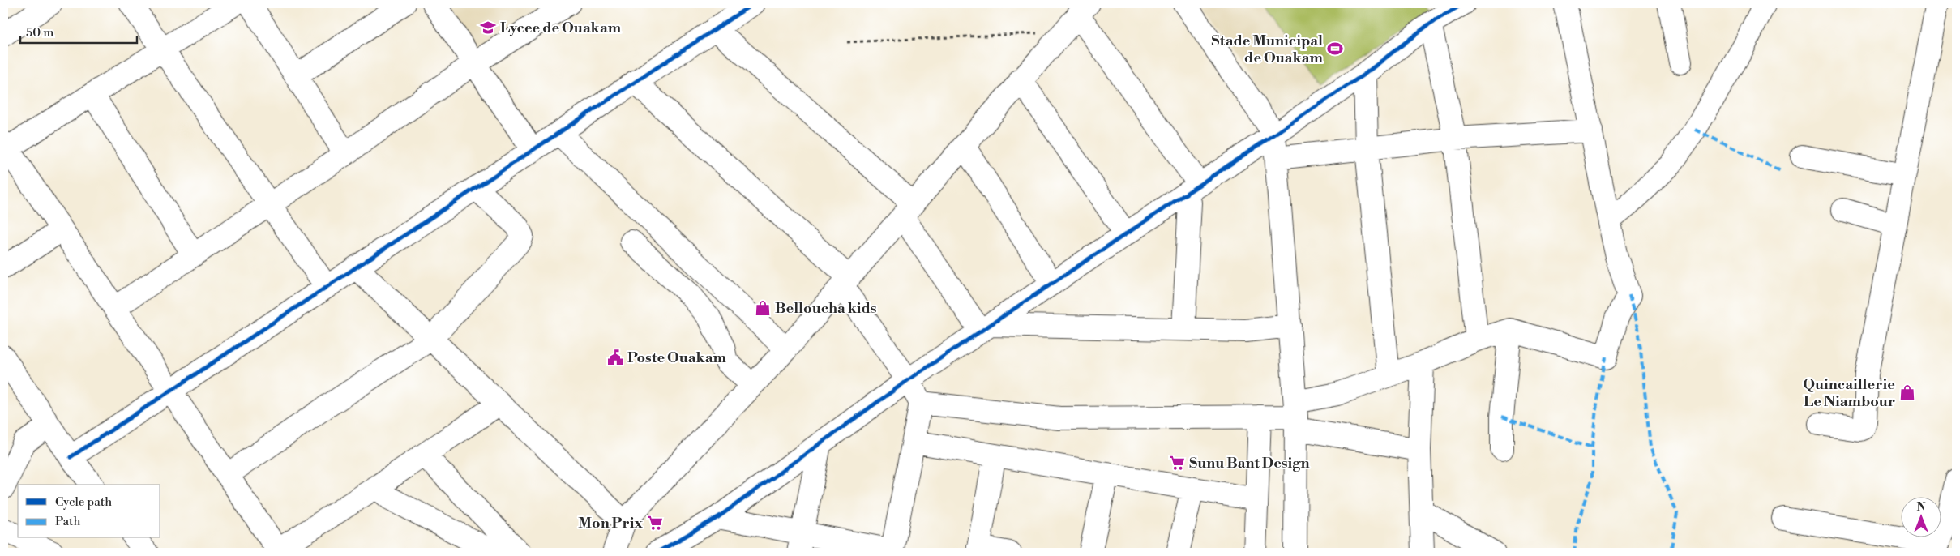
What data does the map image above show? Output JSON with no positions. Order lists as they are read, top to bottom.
{
  "places": {
    "school or university": ["Lycee de Ouakam"],
    "sports": ["Stade Municipal de Ouakam"],
    "shop": ["Belloucha kids", "Quincaillerie Le Niambour"],
    "public building": ["Poste Ouakam"],
    "supermarket": ["Sunu Bant Design", "Mon Prix"]
  },
  "legend": ["Cycle path", "Path"],
  "scale_bar": "50 m",
  "north": "top"
}
